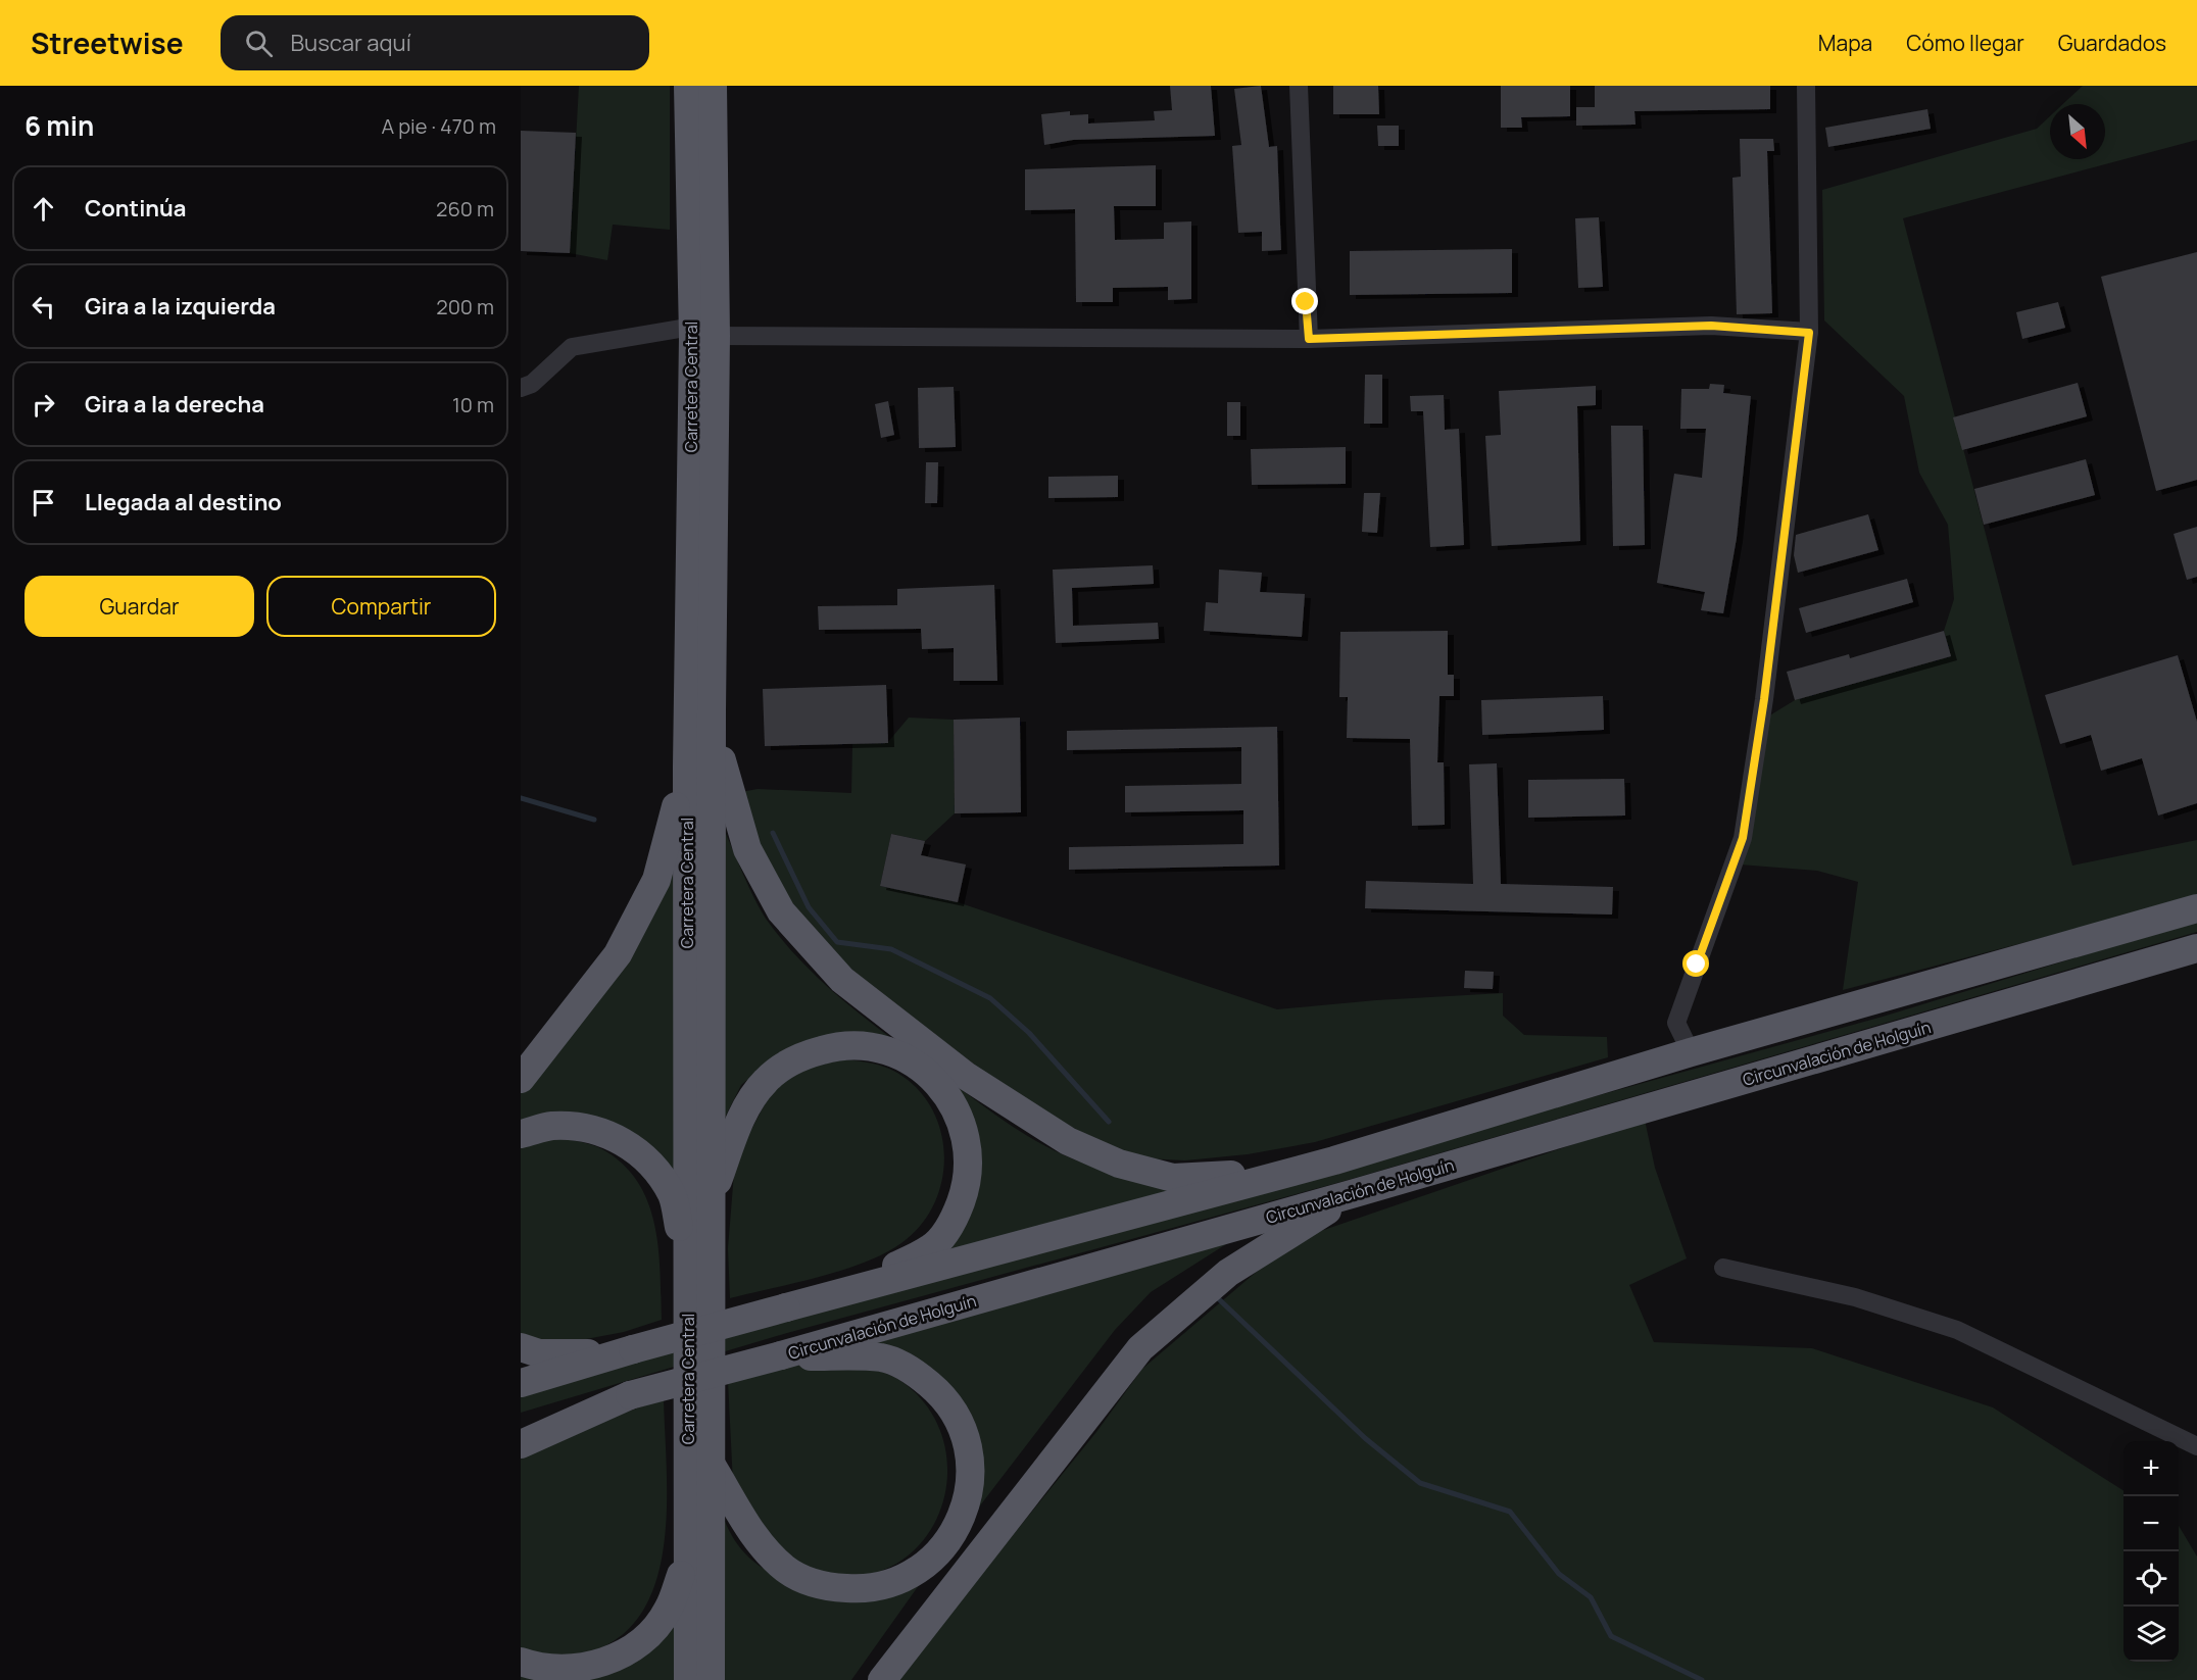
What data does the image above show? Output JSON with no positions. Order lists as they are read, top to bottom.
{
  "streets": {
    "highway": ["Carretera Central", "Circunvalación de Holguín"]
  },
  "north": "bottom right",
  "page": {
    "header": "Streetwise",
    "search": "Buscar aquí",
    "nav": ["Mapa", "Cómo llegar", "Guardados"],
    "heading": ["6 min", "A pie · 470 m"],
    "list": [
      ["Continúa", "260 m"],
      ["Gira a la izquierda", "200 m"],
      ["Gira a la derecha", "10 m"],
      "Llegada al destino"
    ],
    "buttons": ["Guardar", "Compartir"],
    "map_buttons": ["+", "−"]
  }
}
